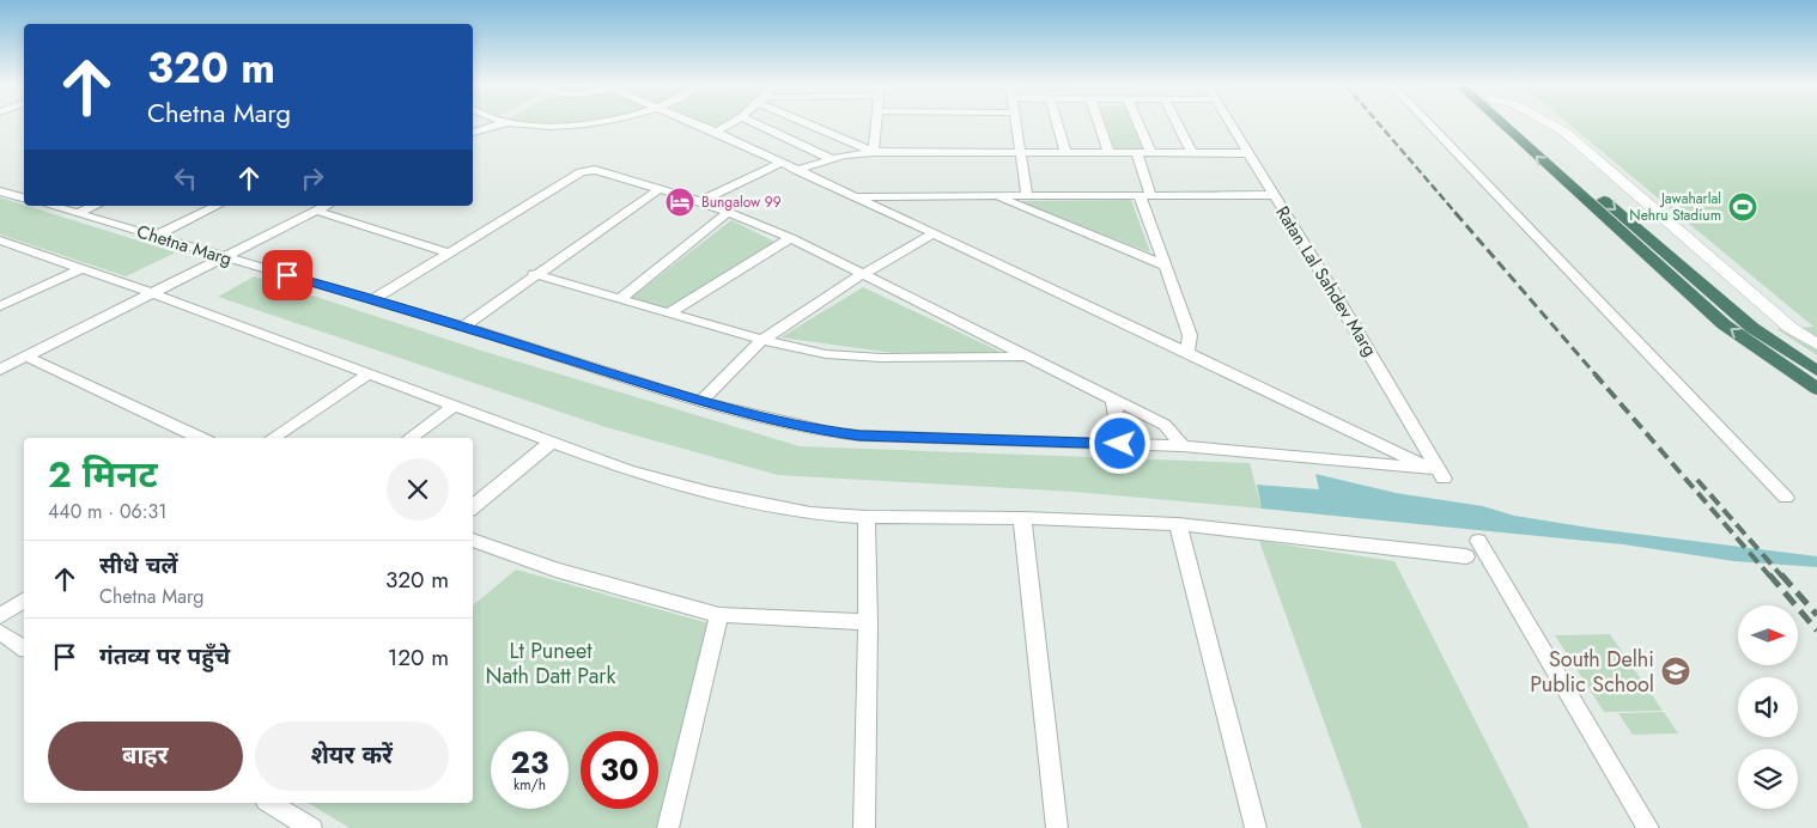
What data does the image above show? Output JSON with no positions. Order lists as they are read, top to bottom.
{
  "streets": {
    "street": ["Chetna Marg", "Ratan Lal Sahdev Marg"]
  },
  "crossings": [
    ["Chetna Marg", "Ratan Lal Sahdev Marg"]
  ],
  "parks": ["Lt Puneet Nath Datt Park"],
  "places": {
    "hotel": ["Bungalow 99"],
    "sports": ["Jawaharlal Nehru Stadium"],
    "school or university": ["South Delhi Public School"]
  },
  "north": "right",
  "page": {
    "turn": ["320 m", "Chetna Marg"],
    "heading": ["2 मिनट", "440 m · 06:31"],
    "list": [
      {
        "name": "सीधे चलें",
        "note": "Chetna Marg",
        "value": "320 m"
      },
      {
        "name": "गंतव्य पर पहुँचे",
        "value": "120 m"
      }
    ],
    "buttons": ["बाहर", "शेयर करें"],
    "speed": "23 km/h",
    "limit": "30"
  }
}
